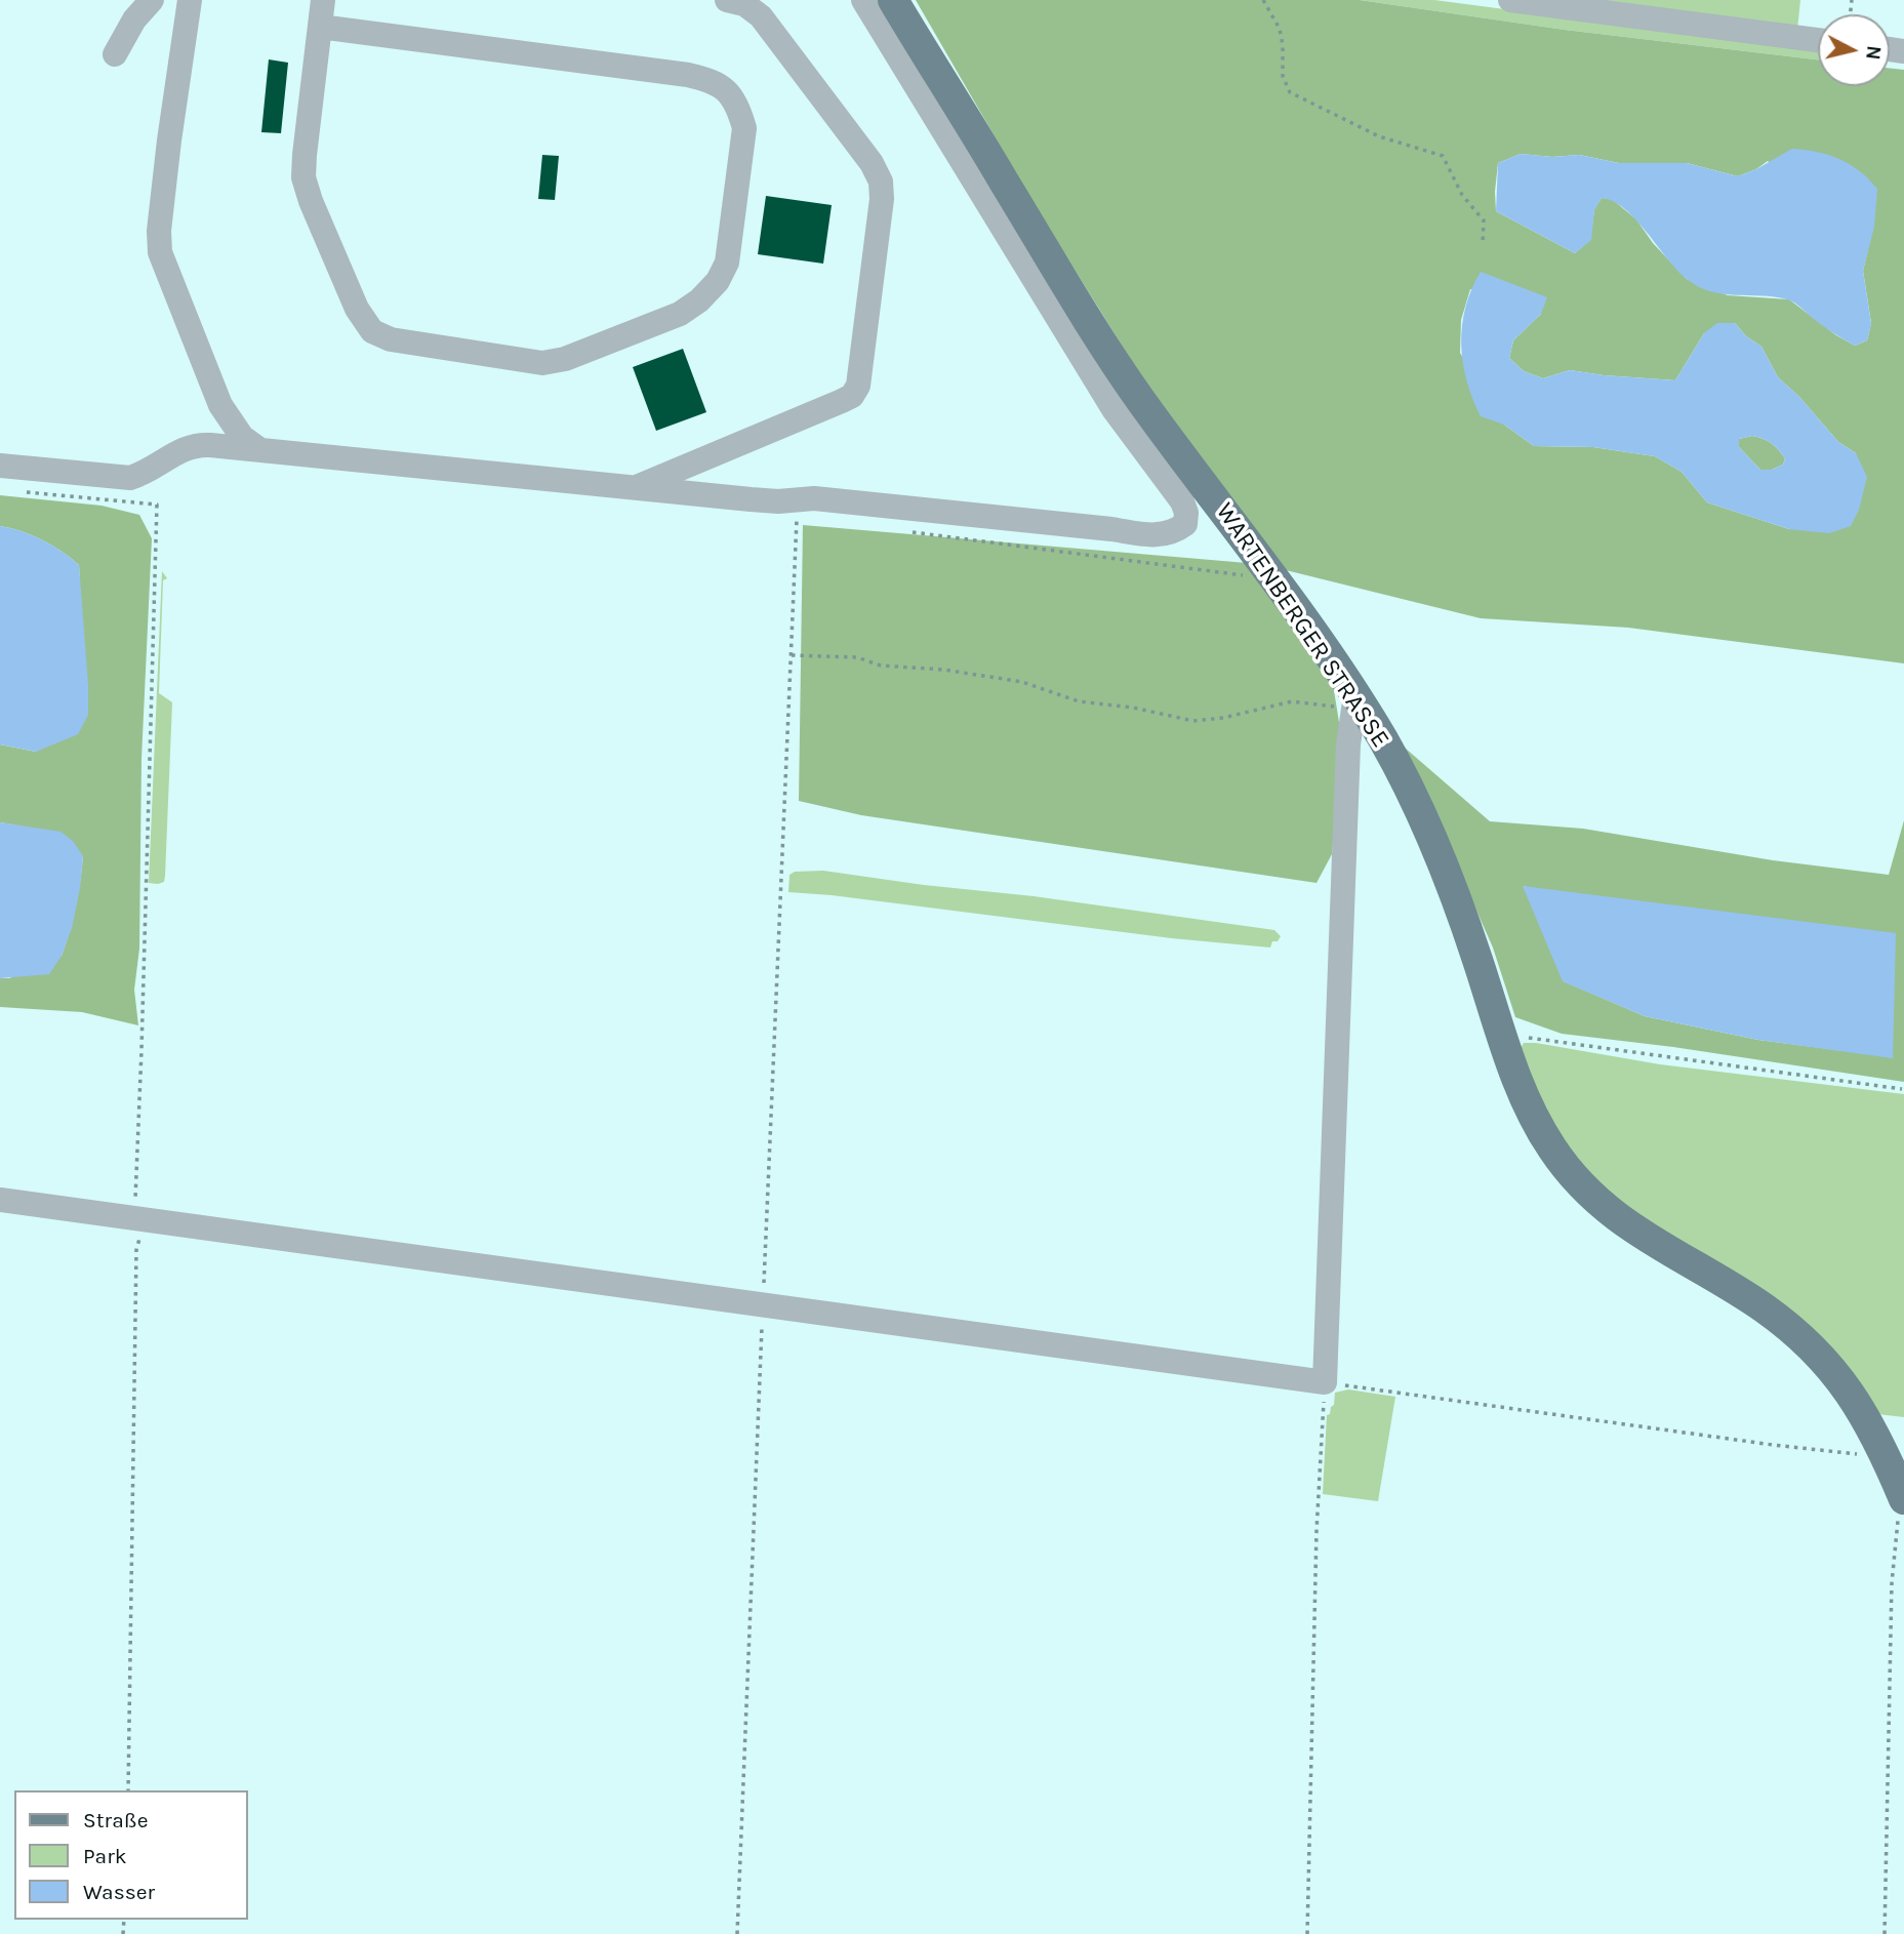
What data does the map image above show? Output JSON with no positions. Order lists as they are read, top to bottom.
{
  "streets": {
    "main road": ["WARTENBERGER STRASSE"]
  },
  "legend": ["Straße", "Park", "Wasser"],
  "north": "right"
}
